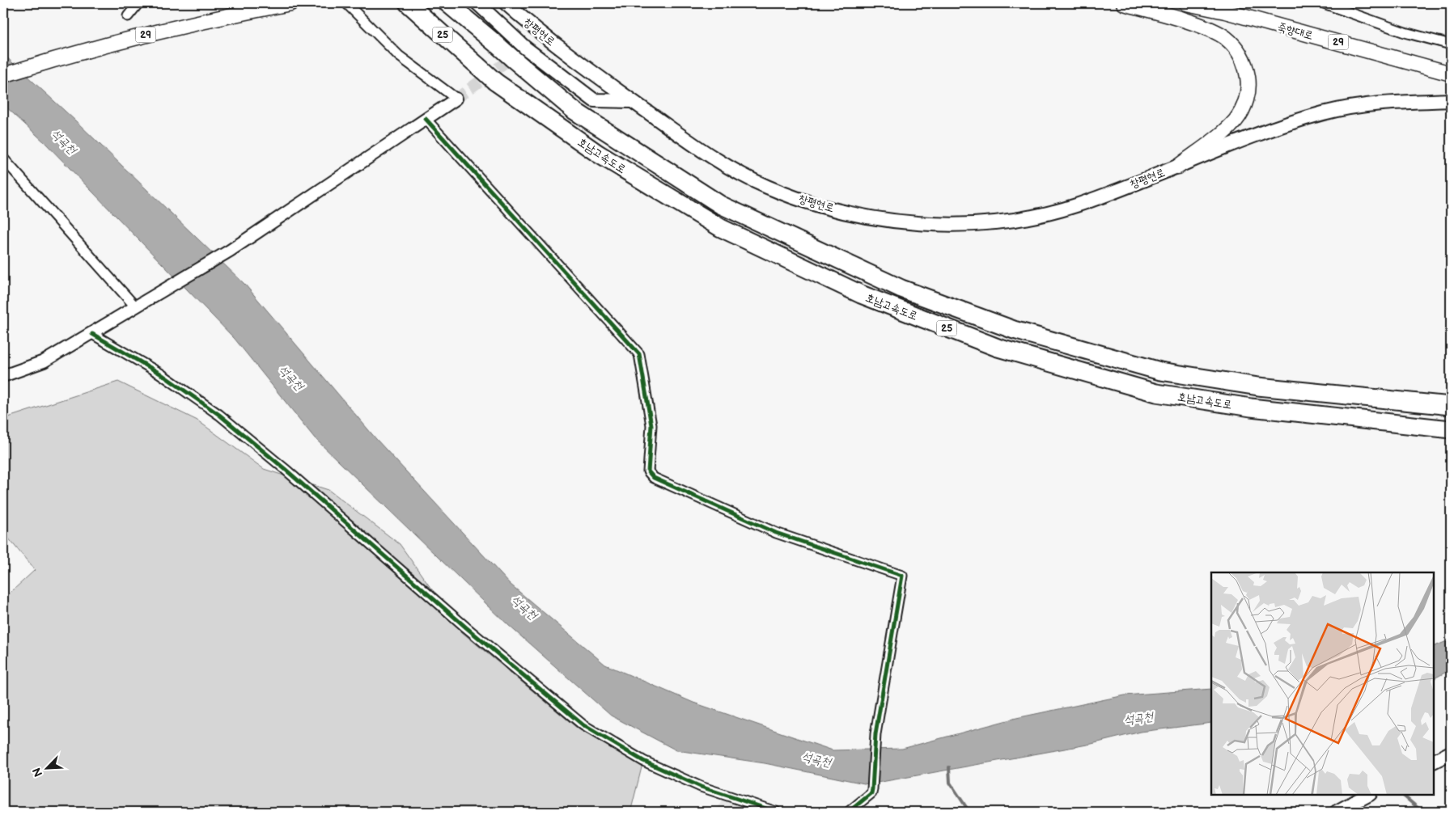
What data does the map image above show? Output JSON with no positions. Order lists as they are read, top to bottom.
{
  "streets": {
    "highway": ["25", "호남고속도로"],
    "main road": ["죽향대로", "창평현로", "29"]
  },
  "water": ["석곡천"],
  "north": "bottom left"
}
